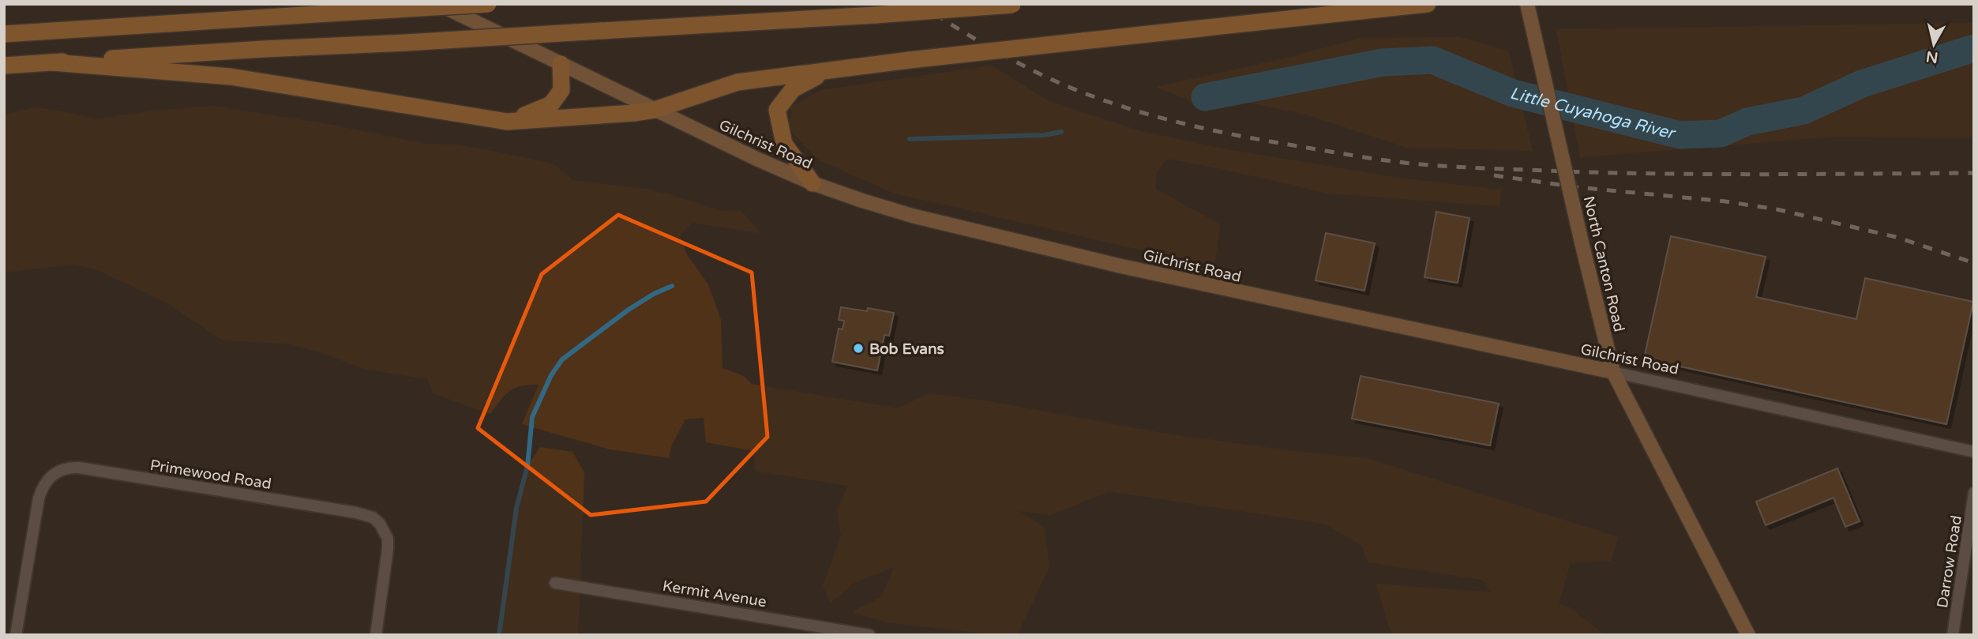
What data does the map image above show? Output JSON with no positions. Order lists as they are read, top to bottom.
{
  "streets": {
    "main road": ["Gilchrist Road", "North Canton Road"],
    "street": ["Primewood Road", "Darrow Road", "Kermit Avenue"]
  },
  "crossings": [
    ["Gilchrist Road", "North Canton Road"]
  ],
  "water": ["Little Cuyahoga River"],
  "places": ["Bob Evans"],
  "north": "bottom"
}
